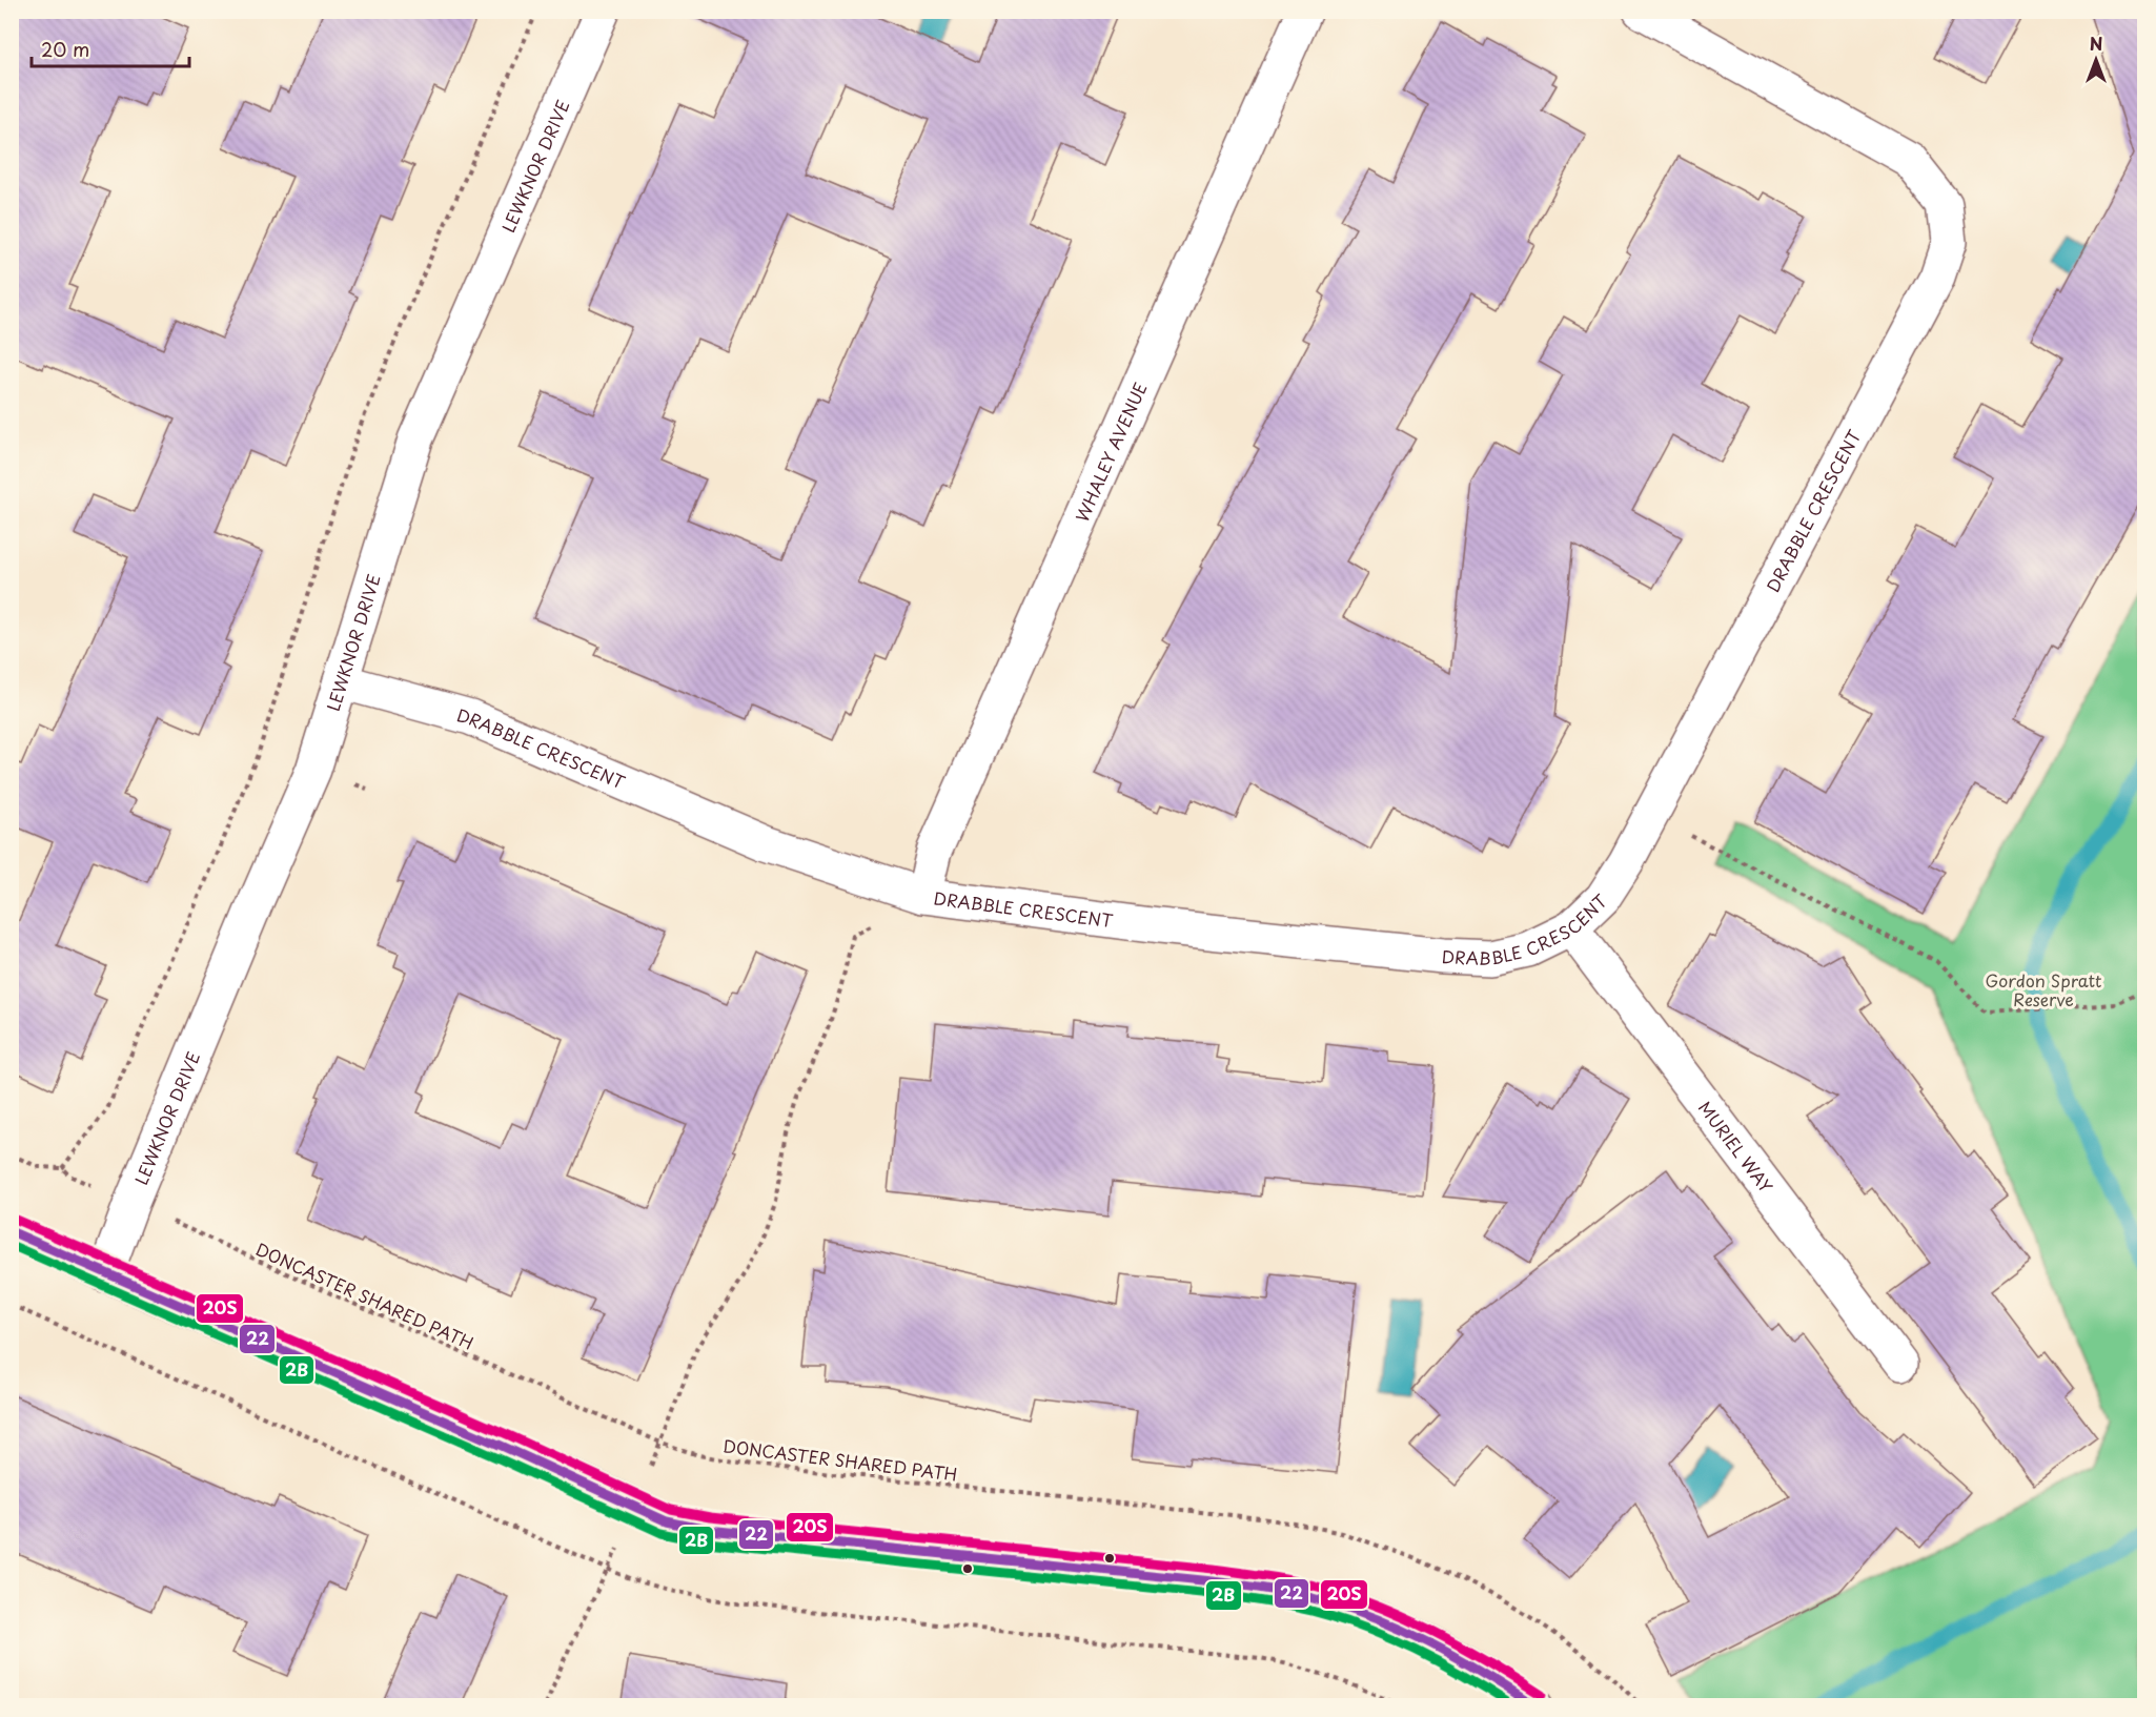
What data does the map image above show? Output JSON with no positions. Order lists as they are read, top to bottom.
{
  "streets": {
    "street": [
      "LEWKNOR DRIVE",
      "WHALEY AVENUE",
      "DRABBLE CRESCENT",
      "MURIEL WAY"
    ],
    "path": ["DONCASTER SHARED PATH"]
  },
  "crossings": [
    ["LEWKNOR DRIVE", "DRABBLE CRESCENT"],
    ["LEWKNOR DRIVE", "DONCASTER SHARED PATH"],
    ["WHALEY AVENUE", "DRABBLE CRESCENT"],
    ["DRABBLE CRESCENT", "MURIEL WAY"]
  ],
  "parks": ["Gordon Spratt Reserve"],
  "lines": ["transit line 20S", "transit line 22", "transit line 2B"],
  "scale_bar": "20 m",
  "north": "top"
}
